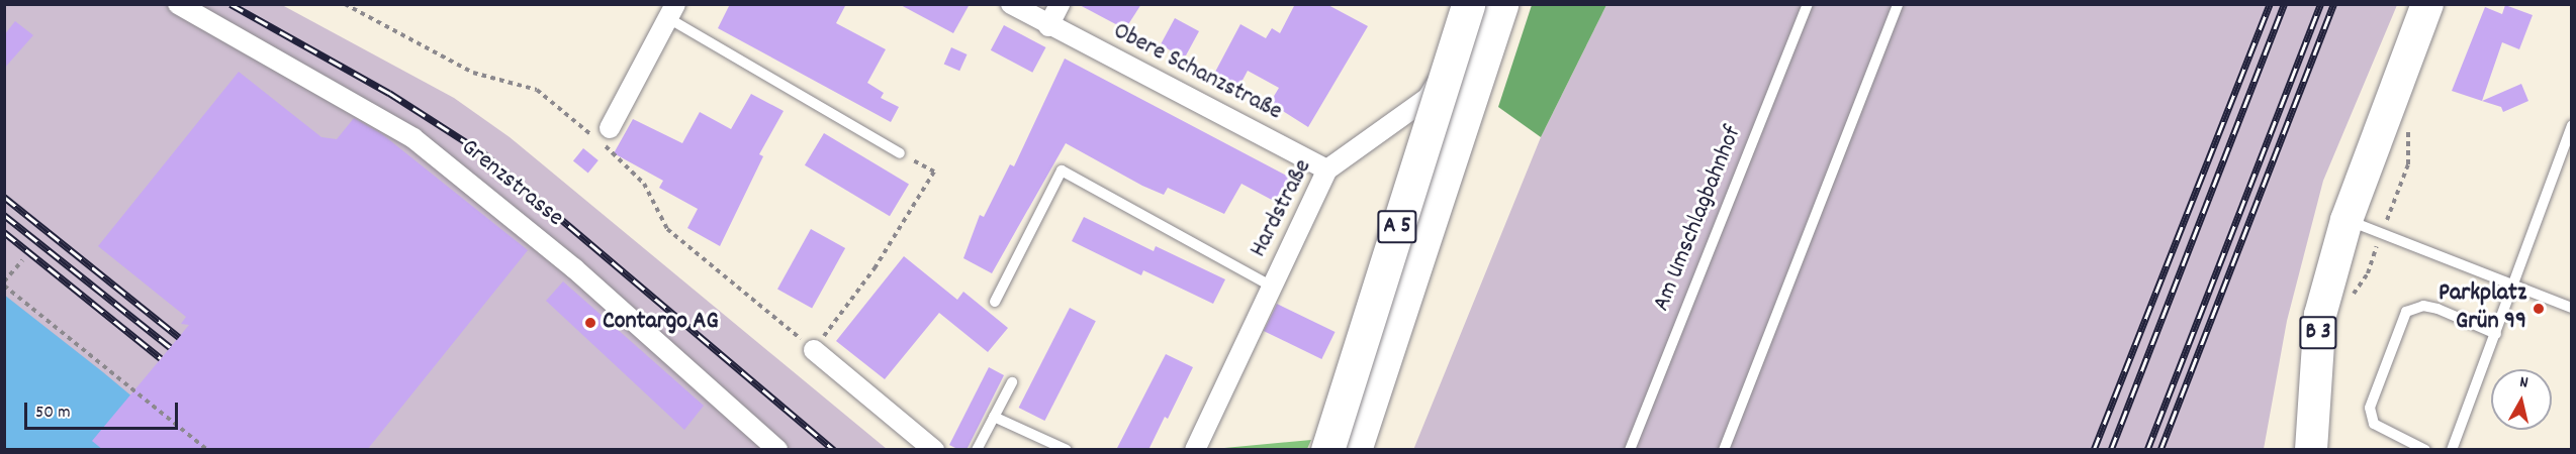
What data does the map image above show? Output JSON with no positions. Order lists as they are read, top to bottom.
{
  "streets": {
    "highway": ["A 5"],
    "main road": ["B 3"],
    "street": ["Obere Schanzstraße", "Grenzstrasse", "Hardstraße"],
    "lane": ["Am Umschlagbahnhof"]
  },
  "crossings": [
    ["Obere Schanzstraße", "Hardstraße"]
  ],
  "places": ["Parkplatz Grün 99", "Contargo AG"],
  "scale_bar": "50 m",
  "north": "top"
}
